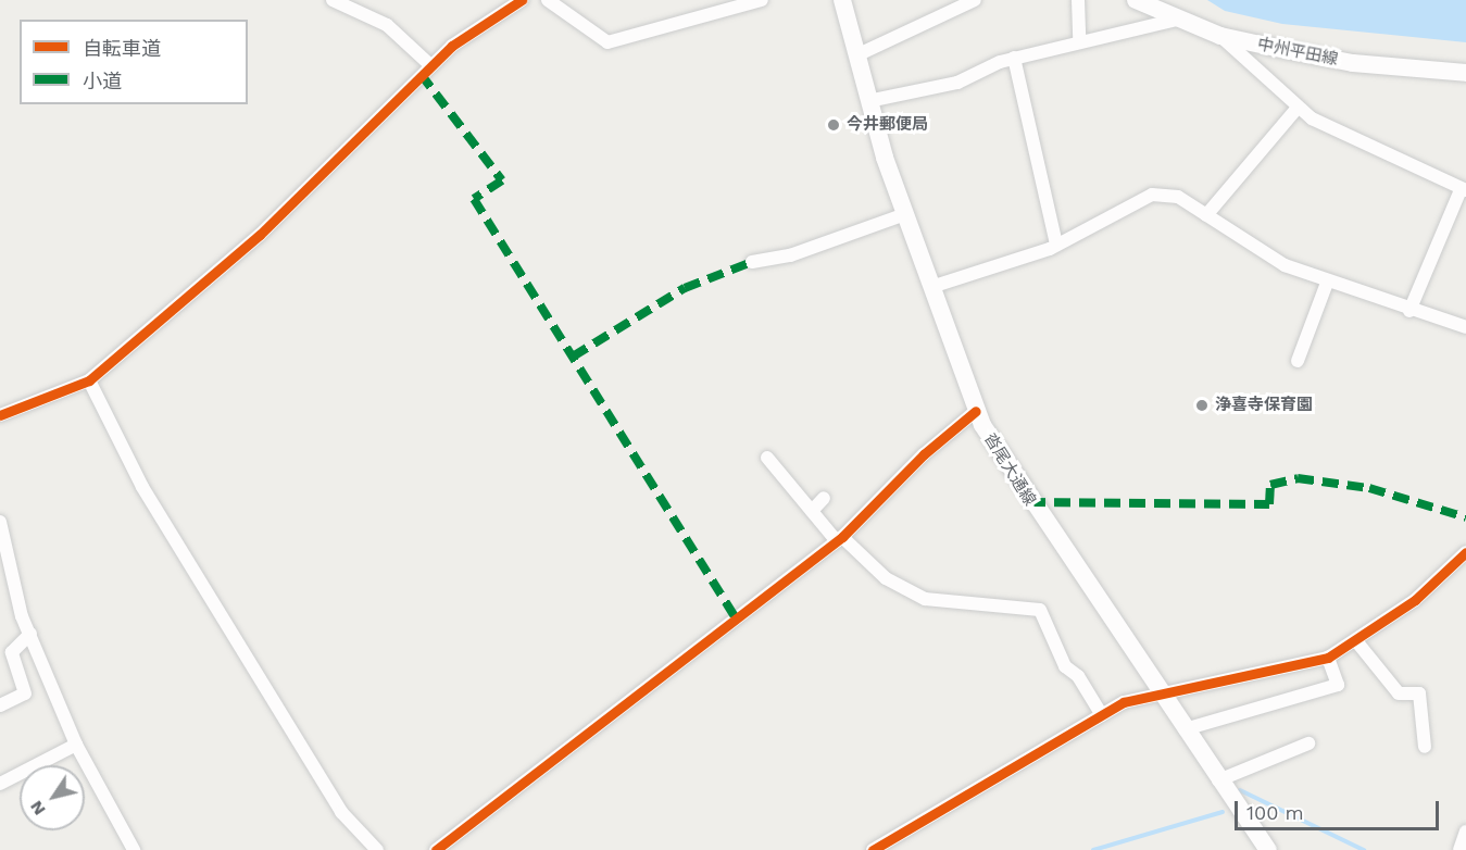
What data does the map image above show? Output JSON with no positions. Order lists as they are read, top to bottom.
{
  "streets": {
    "main road": ["中州平田線", "沓尾大通線"]
  },
  "places": ["今井郵便局", "浄喜寺保育園"],
  "legend": ["自転車道", "小道"],
  "scale_bar": "100 m",
  "north": "bottom left"
}
